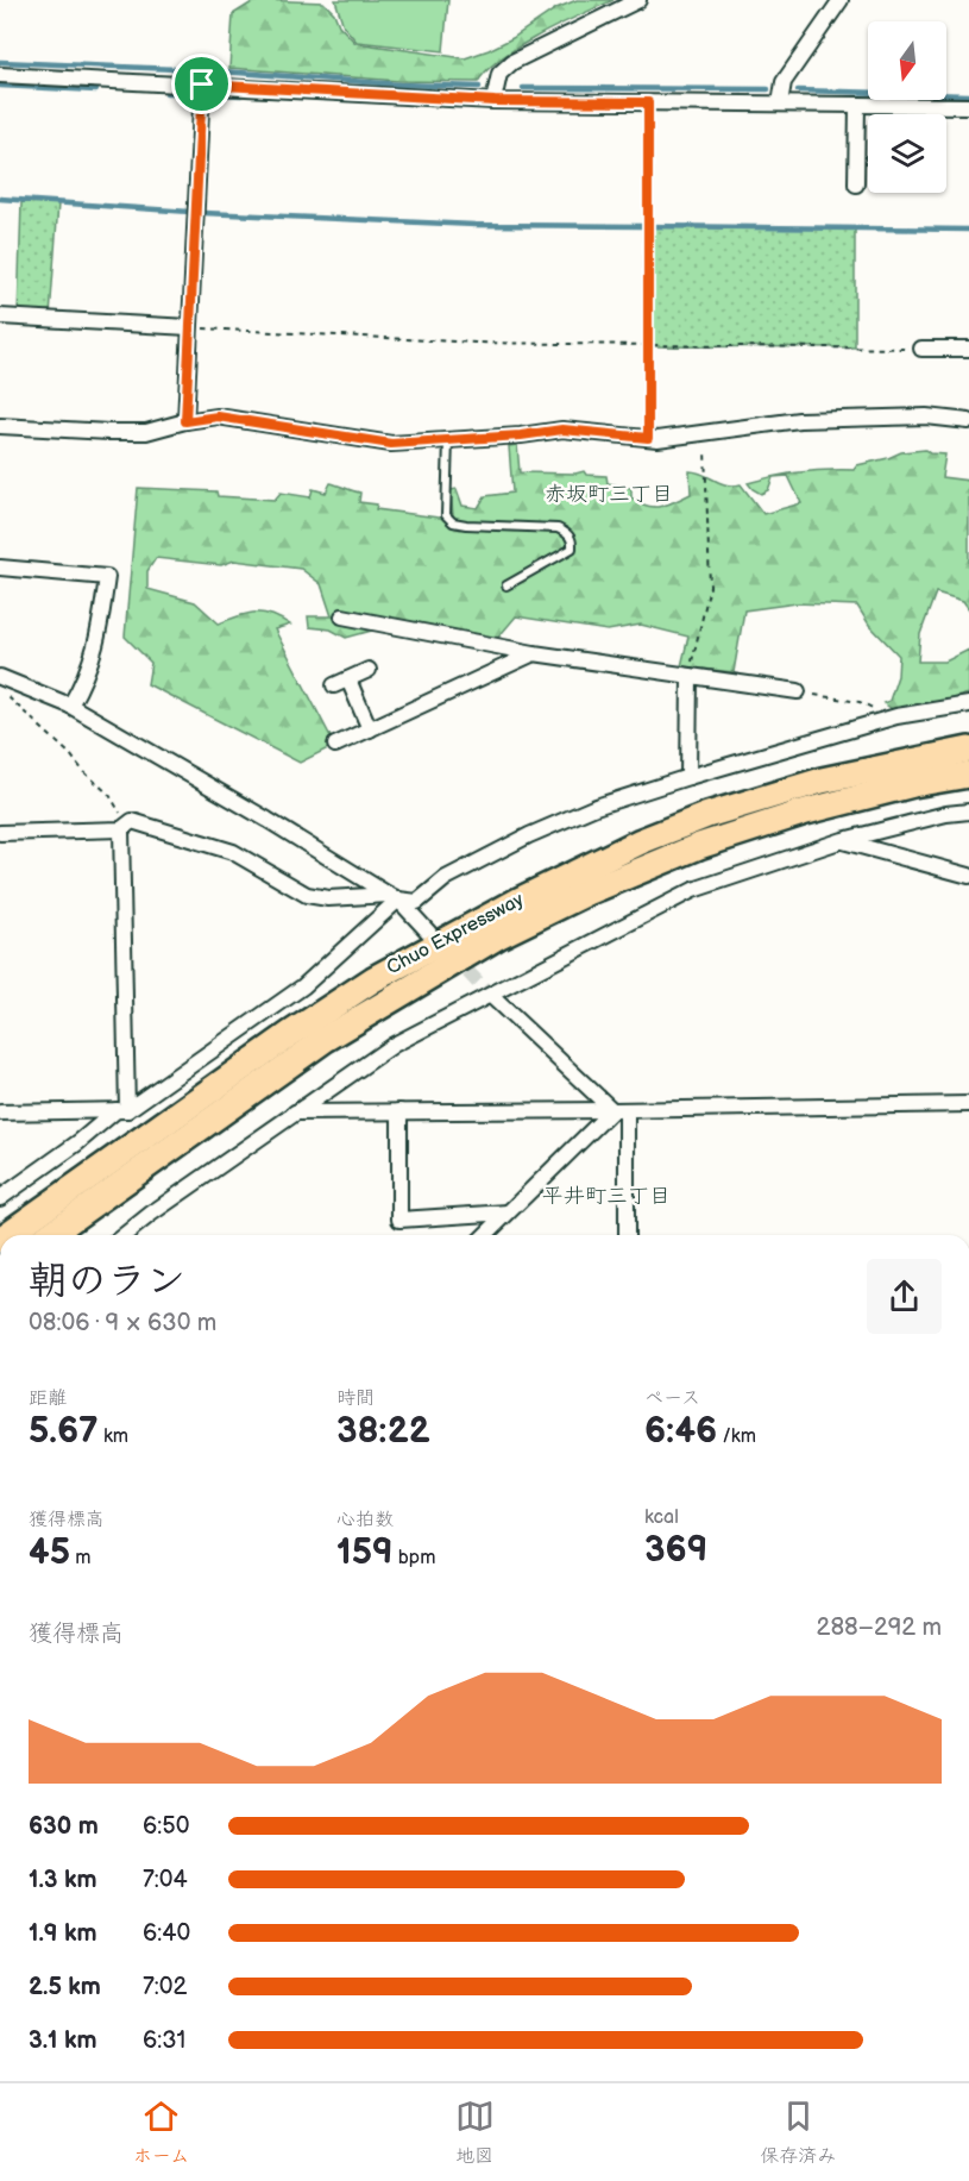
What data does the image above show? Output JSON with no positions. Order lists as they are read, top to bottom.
{
  "streets": {
    "highway": ["Chuo Expressway"]
  },
  "districts": ["赤坂町三丁目", "平井町三丁目"],
  "north": "bottom",
  "page": {
    "heading": ["朝のラン", "08:06 · 9 × 630 m"],
    "stats": [
      ["距離", "5.67 km"],
      ["時間", "38:22"],
      ["ペース", "6:46 /km"],
      ["獲得標高", "45 m"],
      ["心拍数", "159 bpm"],
      ["kcal", "369"]
    ],
    "chart": ["獲得標高", "288–292 m"],
    "list": [
      {
        "name": "630 m",
        "note": "6:50"
      },
      {
        "name": "1.3 km",
        "note": "7:04"
      },
      {
        "name": "1.9 km",
        "note": "6:40"
      },
      {
        "name": "2.5 km",
        "note": "7:02"
      },
      {
        "name": "3.1 km",
        "note": "6:31"
      }
    ],
    "tabs": ["ホーム", "地図", "保存済み"]
  }
}
